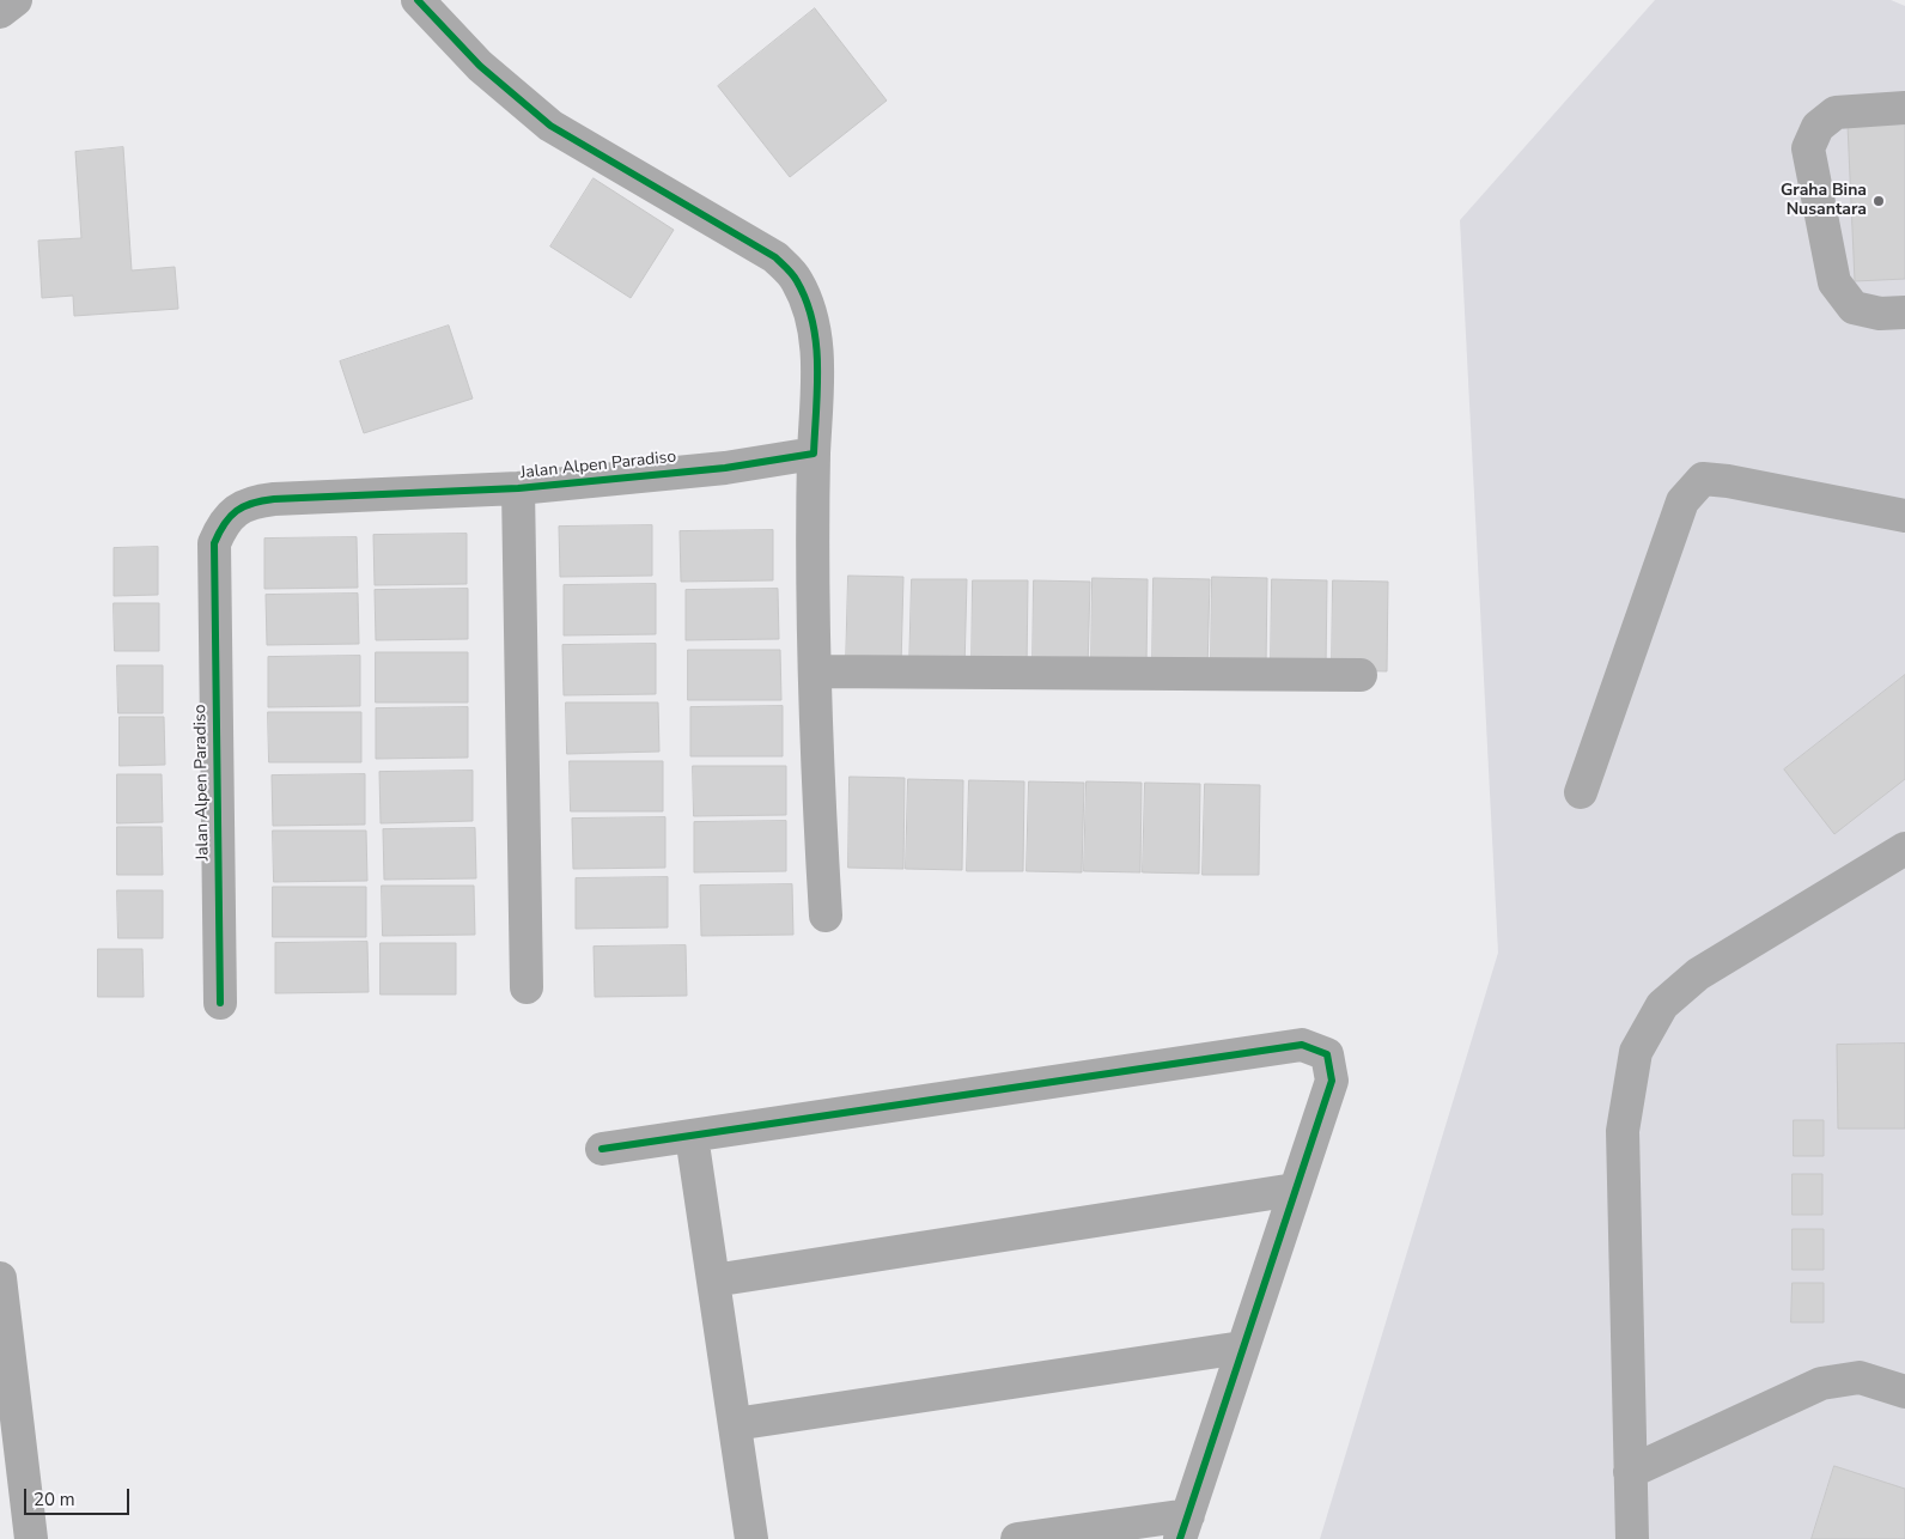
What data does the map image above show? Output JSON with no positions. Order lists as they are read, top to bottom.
{
  "streets": {
    "street": ["Jalan Alpen Paradiso"]
  },
  "places": ["Graha Bina Nusantara"],
  "scale_bar": "20 m"
}
